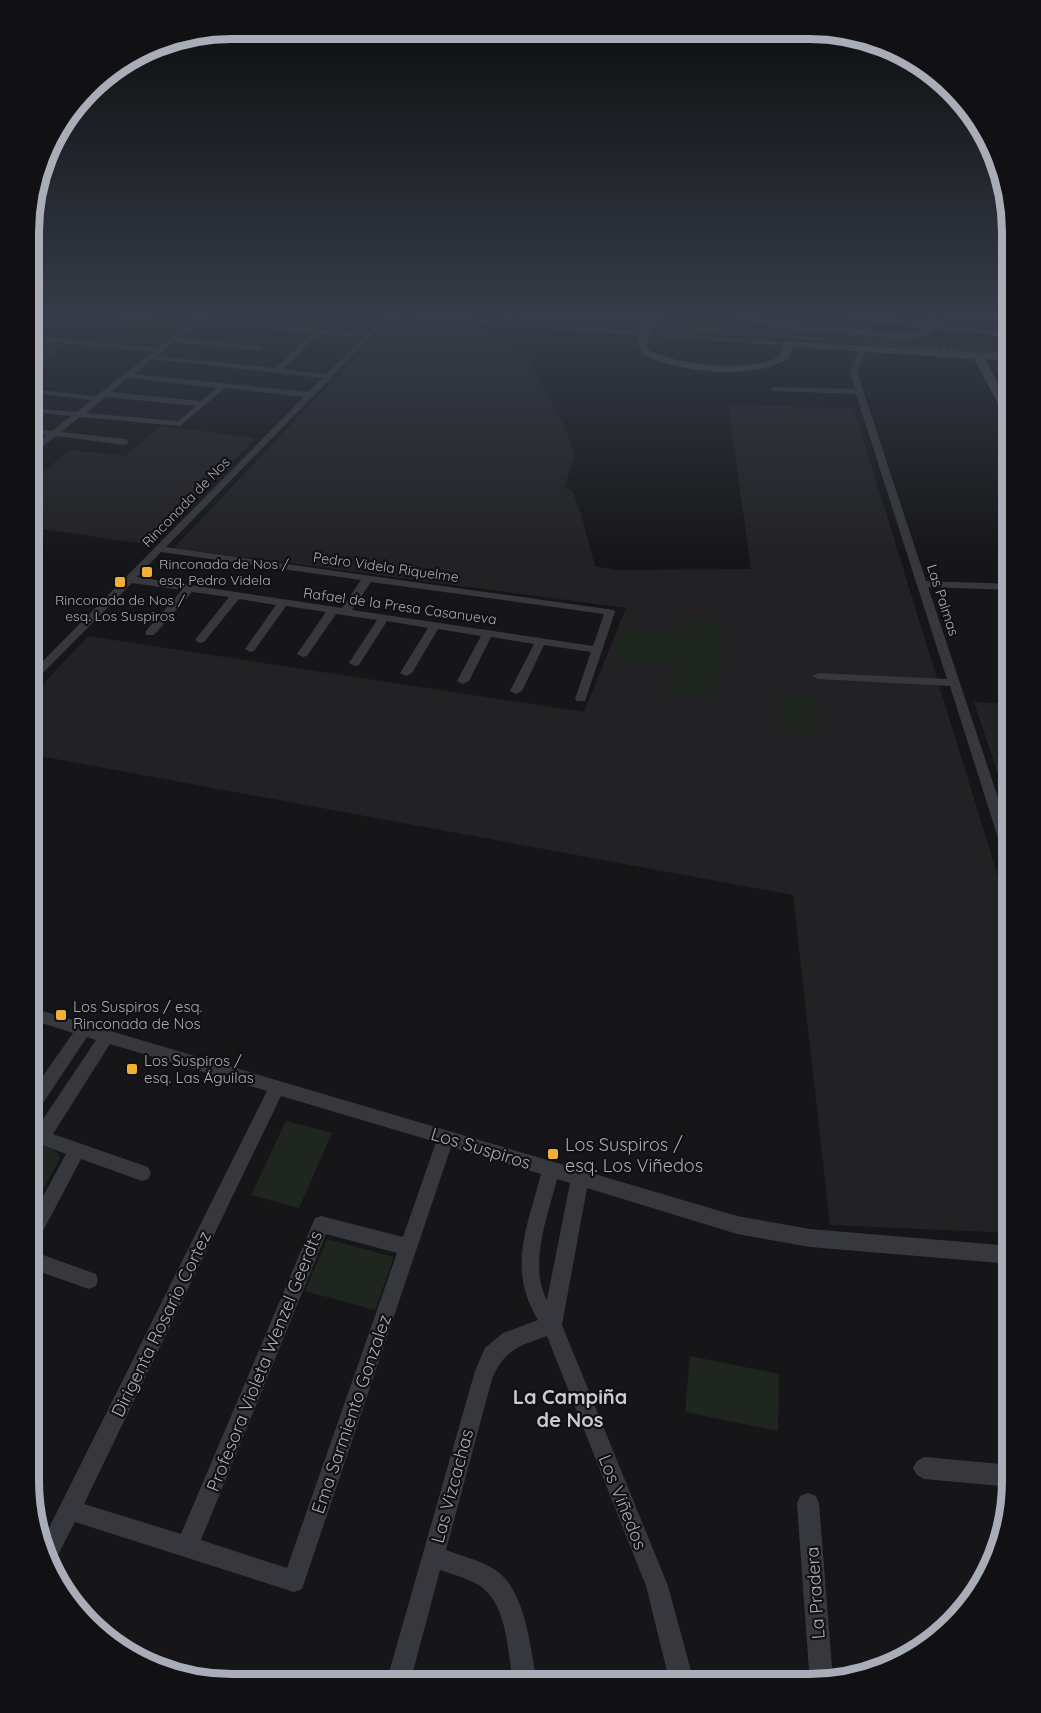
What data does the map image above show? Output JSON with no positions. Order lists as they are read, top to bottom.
{
  "streets": {
    "street": [
      "Rinconada de Nos",
      "Pedro Videla Riquelme",
      "Las Palmas",
      "Rafael de la Presa Casanueva",
      "Los Suspiros",
      "Dirigenta Rosario Cortez",
      "Profesora Violeta Wenzel Geerdts",
      "Ema Sarmiento Gonzalez",
      "Las Vizcachas",
      "Los Viñedos",
      "La Pradera"
    ]
  },
  "crossings": [
    ["Rinconada de Nos", "Pedro Videla Riquelme"],
    ["Rinconada de Nos", "Rafael de la Presa Casanueva"],
    ["Pedro Videla Riquelme", "Rafael de la Presa Casanueva"],
    ["Los Suspiros", "Dirigenta Rosario Cortez"],
    ["Los Suspiros", "Ema Sarmiento Gonzalez"],
    ["Los Suspiros", "Los Viñedos"],
    ["Profesora Violeta Wenzel Geerdts", "Ema Sarmiento Gonzalez"],
    ["Las Vizcachas", "Los Viñedos"]
  ],
  "districts": ["La Campiña de Nos"],
  "places": {
    "transit": [
      "Rinconada de Nos / esq. Pedro Videla",
      "Rinconada de Nos / esq. Los Suspiros",
      "Los Suspiros / esq. Rinconada de Nos",
      "Los Suspiros / esq. Las Águilas",
      "Los Suspiros / esq. Los Viñedos"
    ]
  }
}
